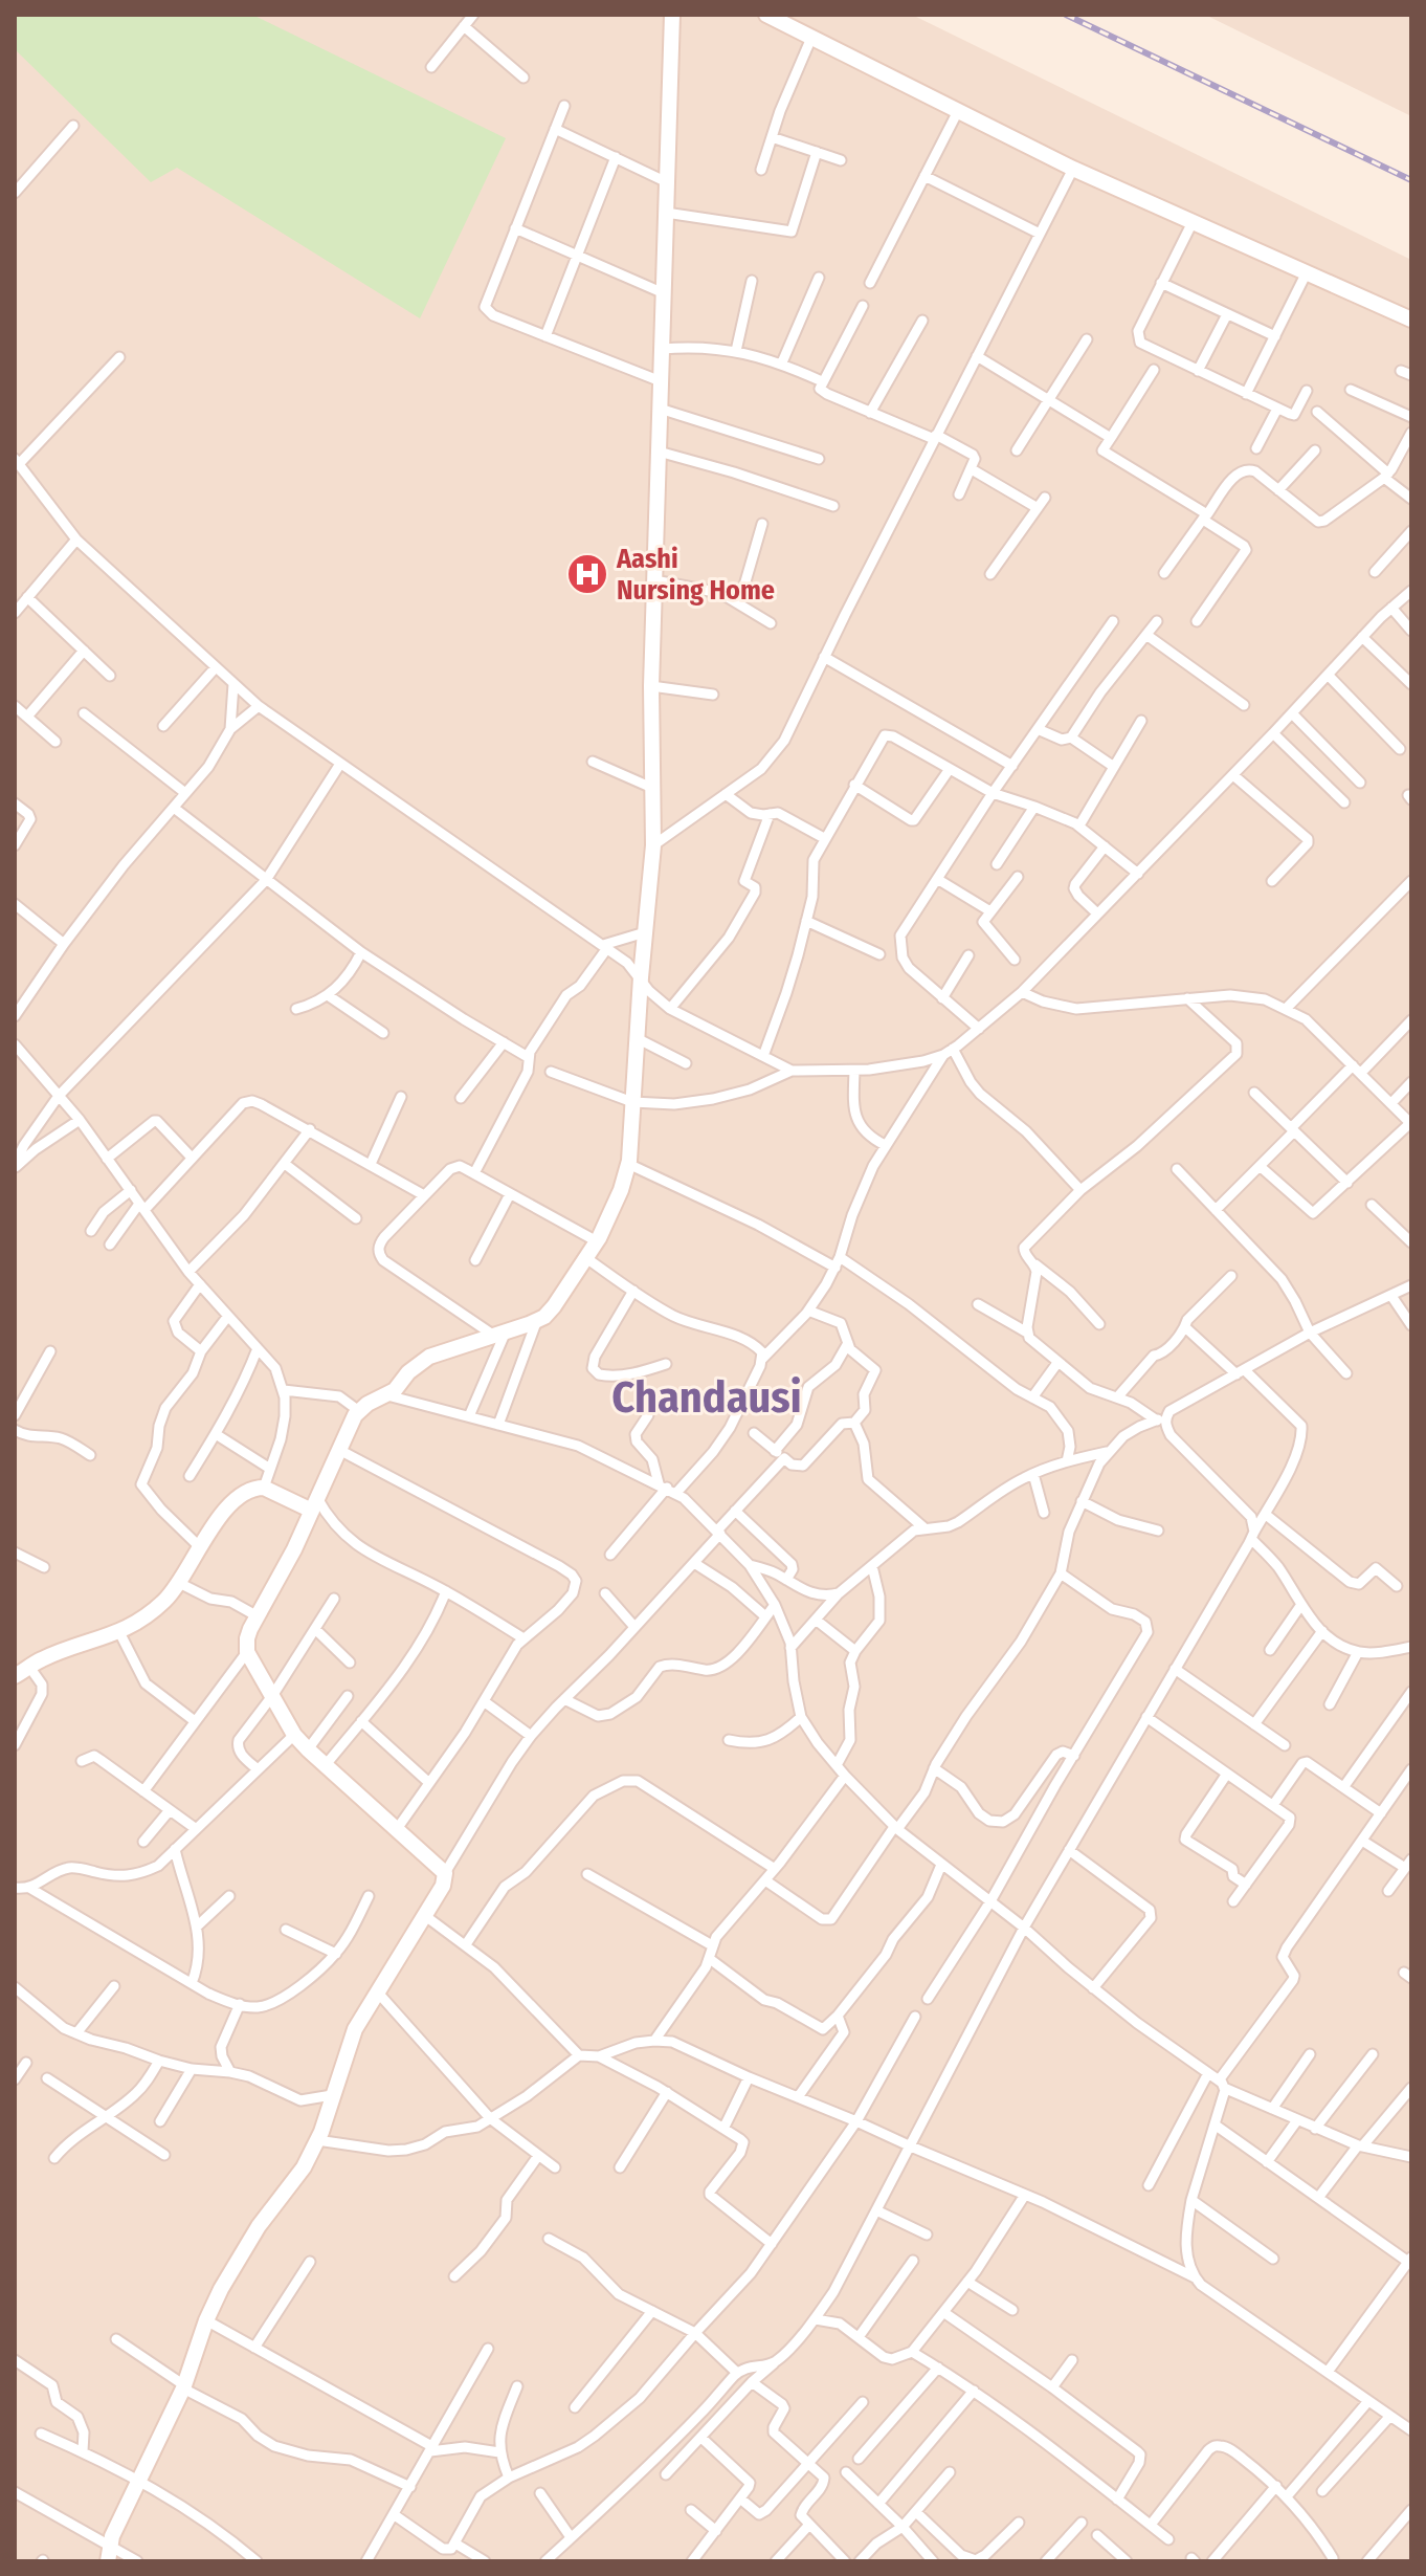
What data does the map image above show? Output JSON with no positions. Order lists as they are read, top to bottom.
{
  "districts": ["Chandausi"],
  "places": {
    "hospital": ["Aashi Nursing Home"]
  }
}
